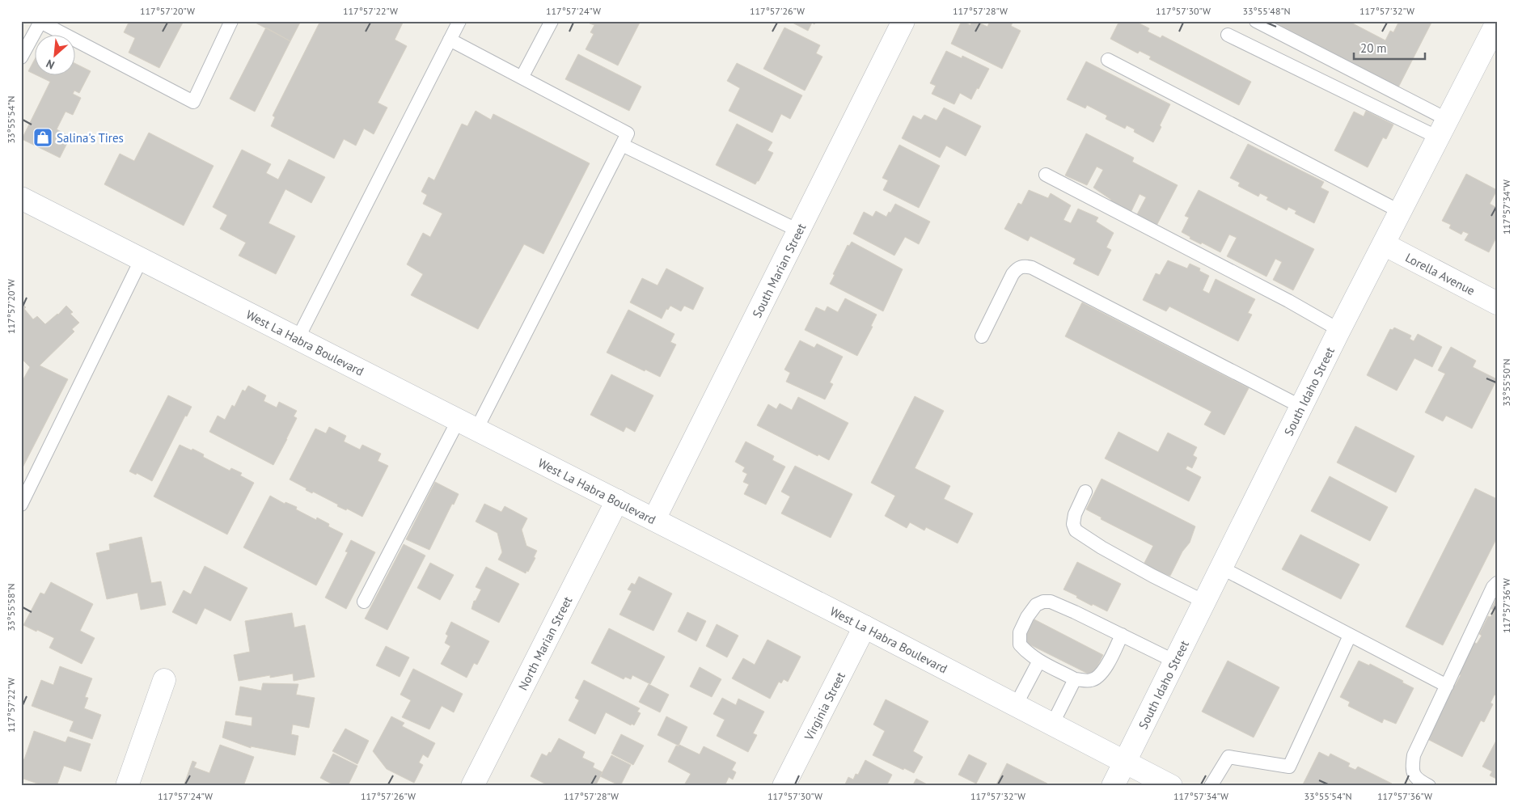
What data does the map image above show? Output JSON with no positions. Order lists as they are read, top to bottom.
{
  "streets": {
    "street": [
      "South Marian Street",
      "Lorella Avenue",
      "West La Habra Boulevard",
      "South Idaho Street",
      "North Marian Street",
      "Virginia Street"
    ]
  },
  "crossings": [
    ["South Marian Street", "West La Habra Boulevard"],
    ["Lorella Avenue", "South Idaho Street"],
    ["West La Habra Boulevard", "South Idaho Street"],
    ["West La Habra Boulevard", "North Marian Street"],
    ["West La Habra Boulevard", "Virginia Street"]
  ],
  "places": {
    "shop": ["Salina's Tires"]
  },
  "scale_bar": "20 m",
  "north": "bottom left",
  "coordinates": [
    "117°57'20\"W",
    "117°57'22\"W",
    "117°57'24\"W",
    "117°57'26\"W",
    "117°57'28\"W",
    "117°57'30\"W",
    "33°55'48\"N",
    "117°57'32\"W",
    "33°55'54\"N",
    "117°57'34\"W",
    "33°55'50\"N",
    "117°57'36\"W",
    "33°55'58\"N"
  ]
}
